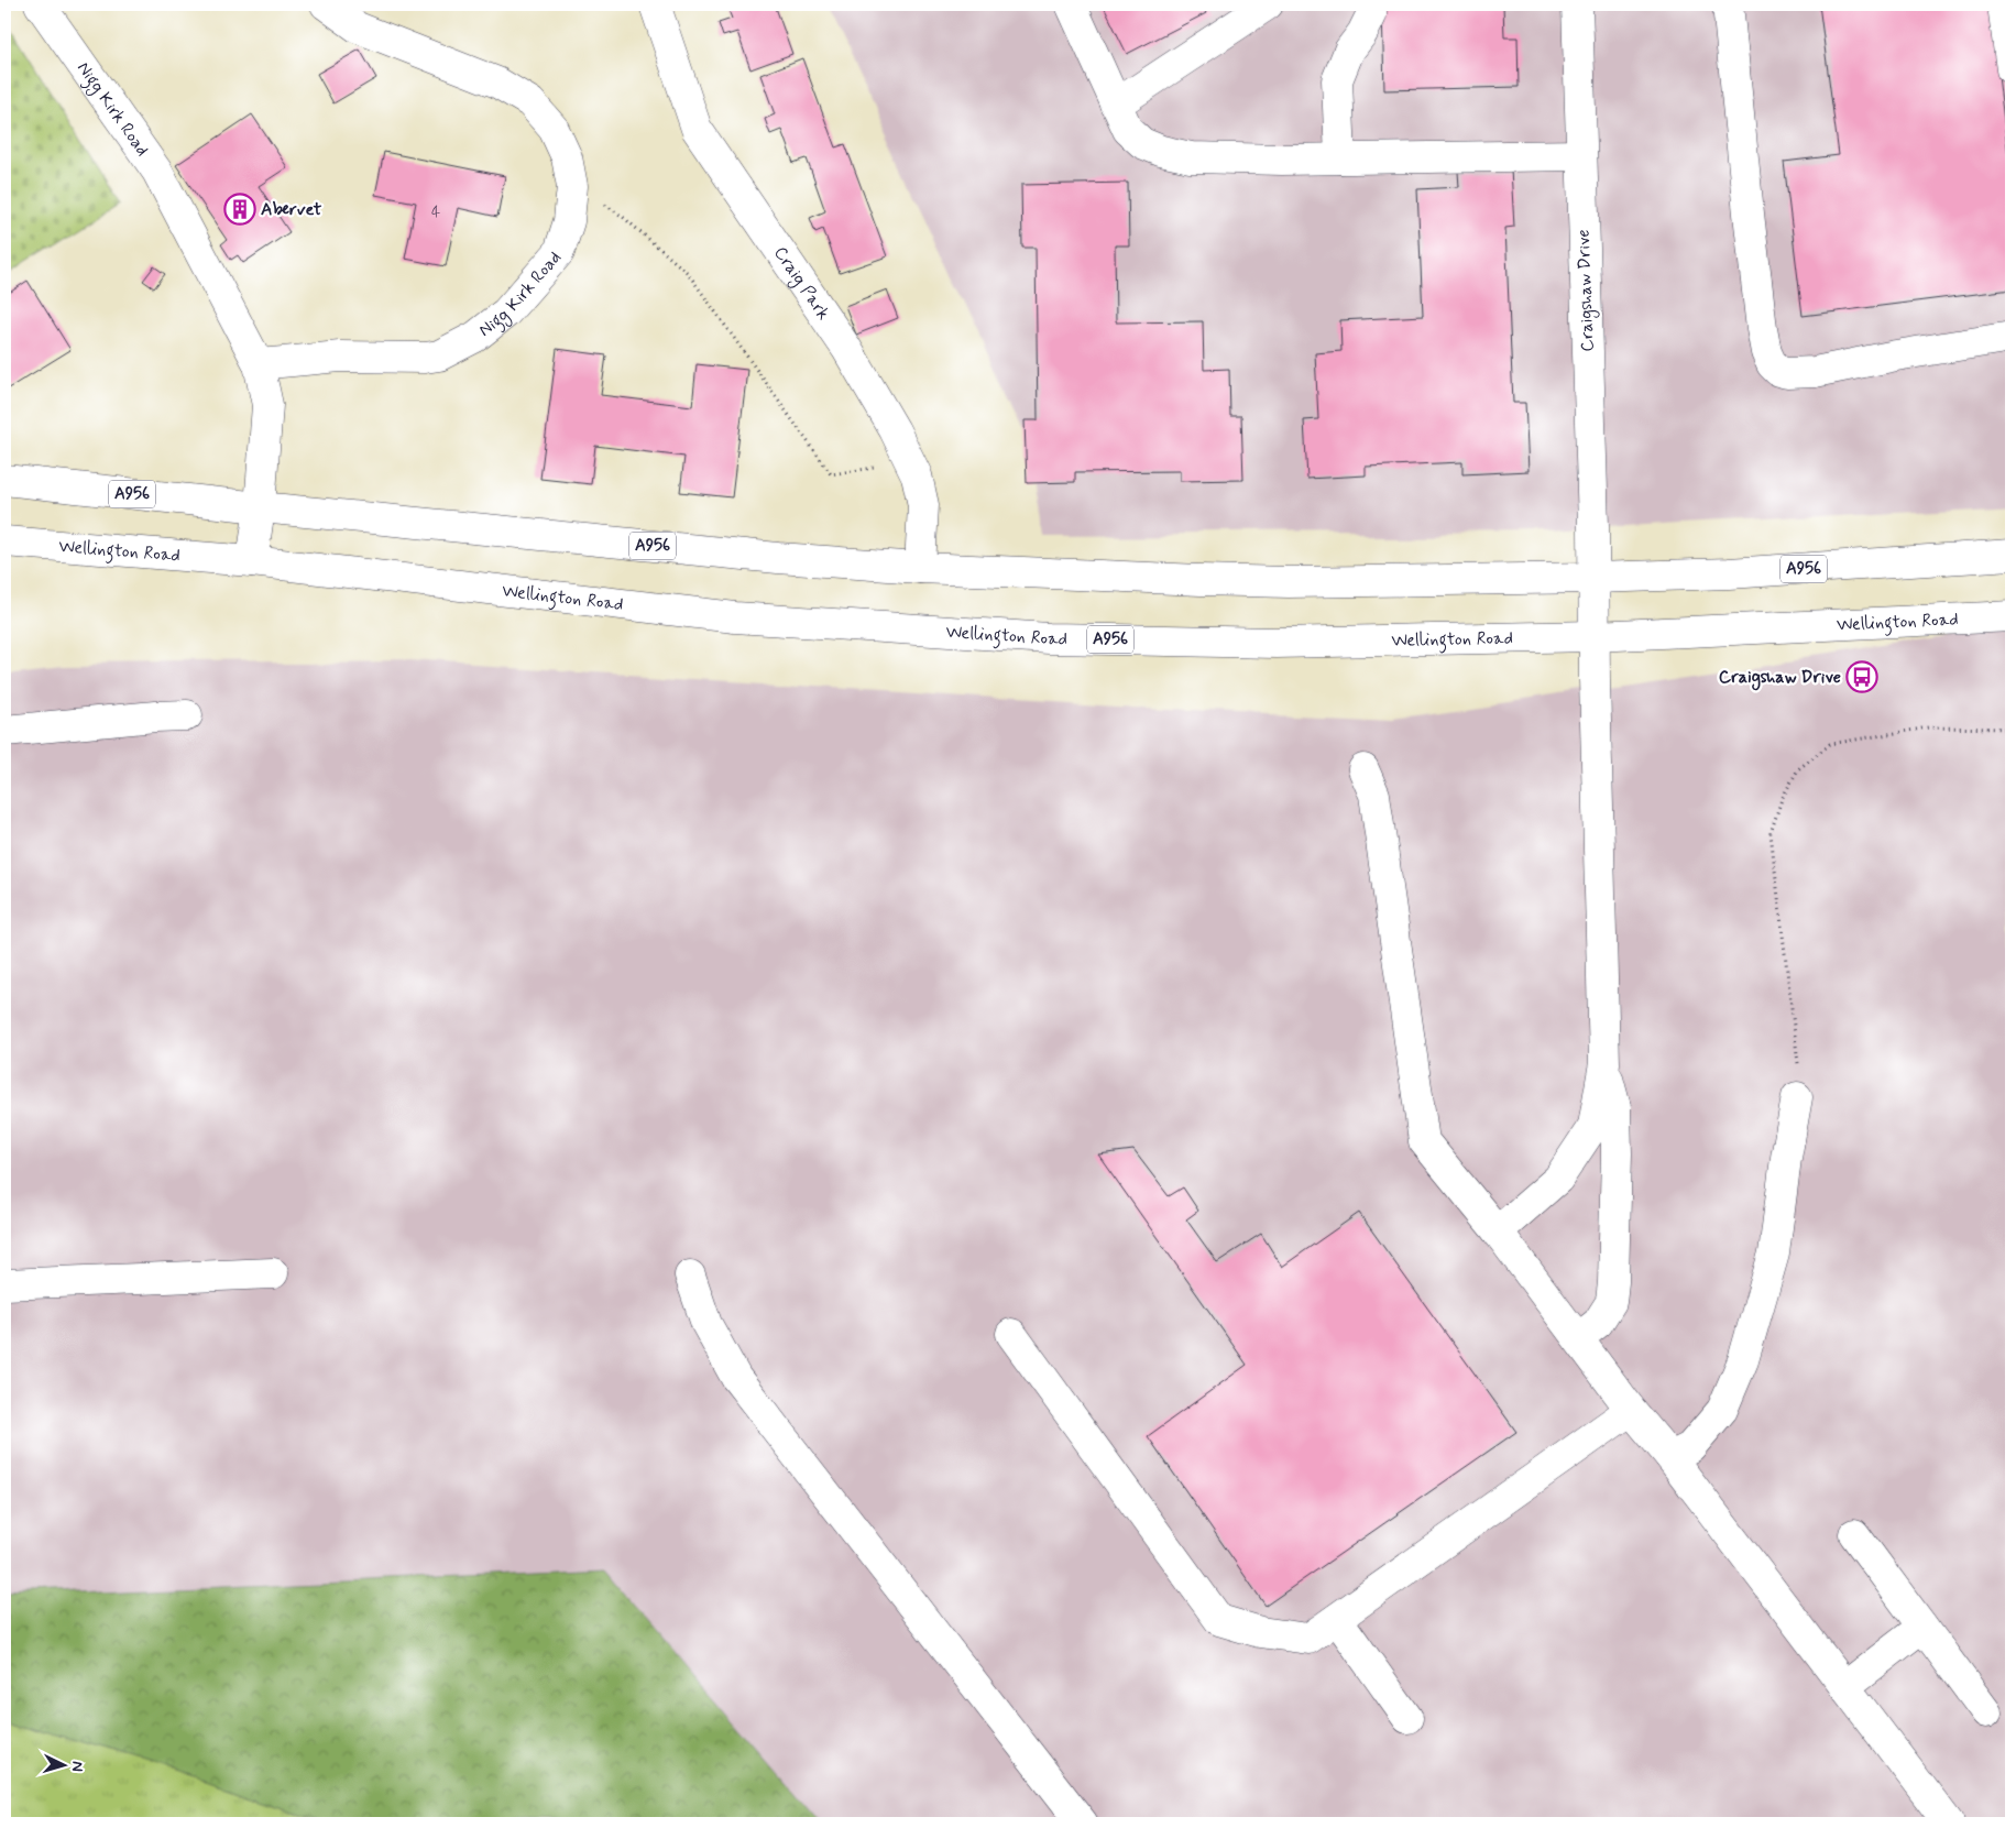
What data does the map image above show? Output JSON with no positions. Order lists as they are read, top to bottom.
{
  "streets": {
    "main road": [
      "Nigg Kirk Road",
      "Craig Park",
      "Craigshaw Drive",
      "A956",
      "Wellington Road"
    ]
  },
  "crossings": [
    ["Nigg Kirk Road", "A956"],
    ["Nigg Kirk Road", "Wellington Road"],
    ["Craig Park", "A956"],
    ["Craigshaw Drive", "A956"],
    ["Craigshaw Drive", "Wellington Road"]
  ],
  "places": {
    "building": ["Abervet"],
    "bus stop": ["Craigshaw Drive"]
  },
  "house_numbers": ["4"],
  "north": "right"
}
